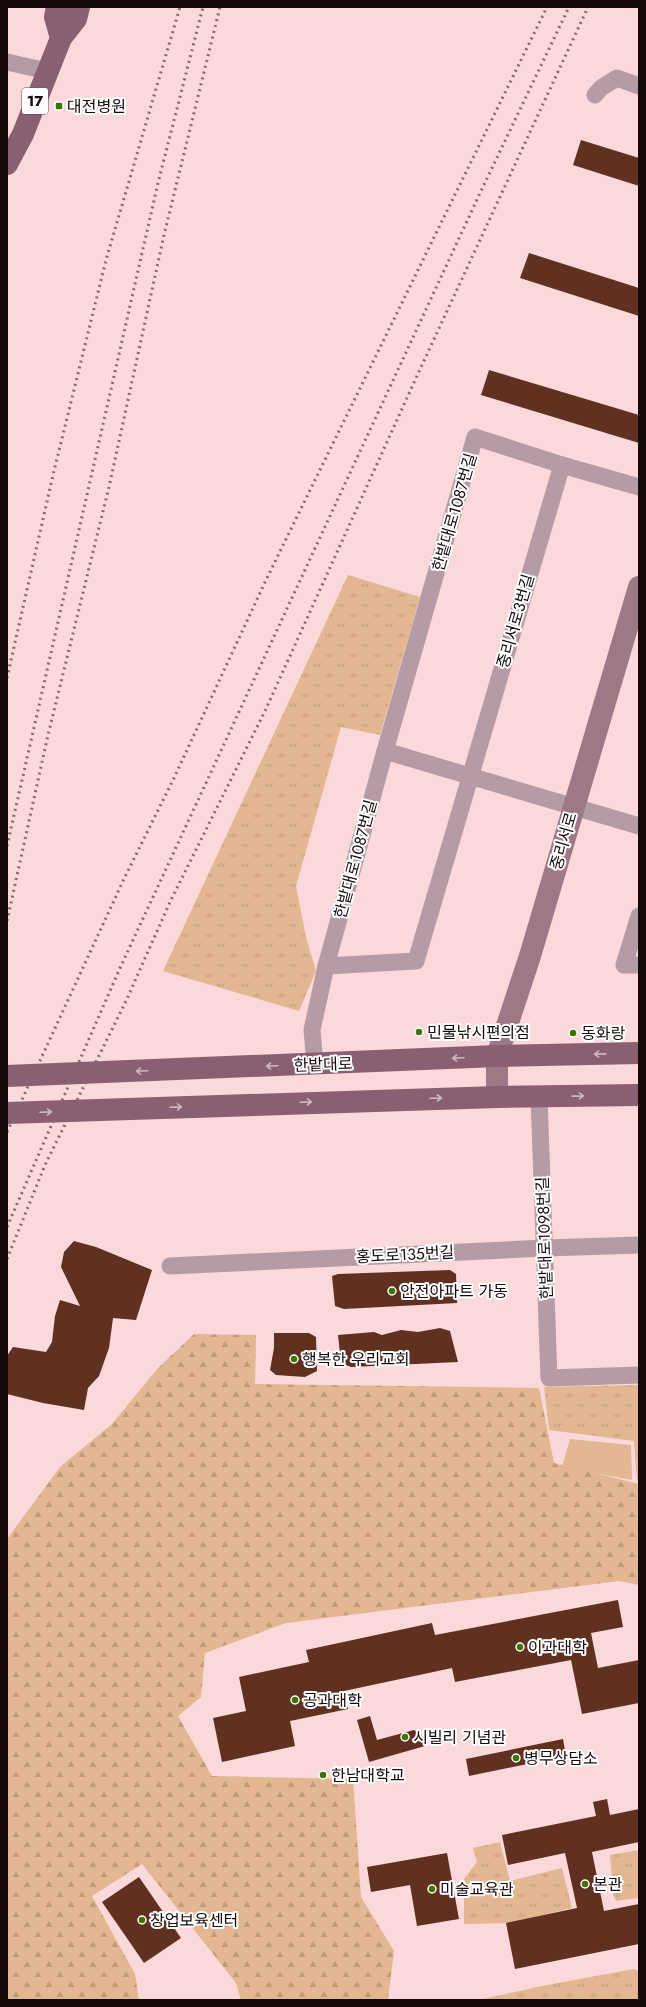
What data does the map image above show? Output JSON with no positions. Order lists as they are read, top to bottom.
{
  "streets": {
    "main road": ["17", "중리서로", "한밭대로"],
    "street": [
      "한밭대로1087번길",
      "중리서로3번길",
      "한밭대로1098번길",
      "홍도로135번길"
    ]
  },
  "crossings": [
    ["한밭대로1087번길", "중리서로3번길"],
    ["한밭대로1087번길", "한밭대로"],
    ["중리서로", "한밭대로"],
    ["한밭대로1098번길", "홍도로135번길"]
  ],
  "places": {
    "transit": ["대전병원"],
    "other": [
      "민물낚시편의점",
      "동화랑",
      "안전아파트 가동",
      "행복한 우리교회",
      "이과대학",
      "공과대학",
      "시빌리 기념관",
      "병무상담소",
      "한남대학교",
      "본관",
      "미술교육관",
      "창업보육센터"
    ]
  }
}
